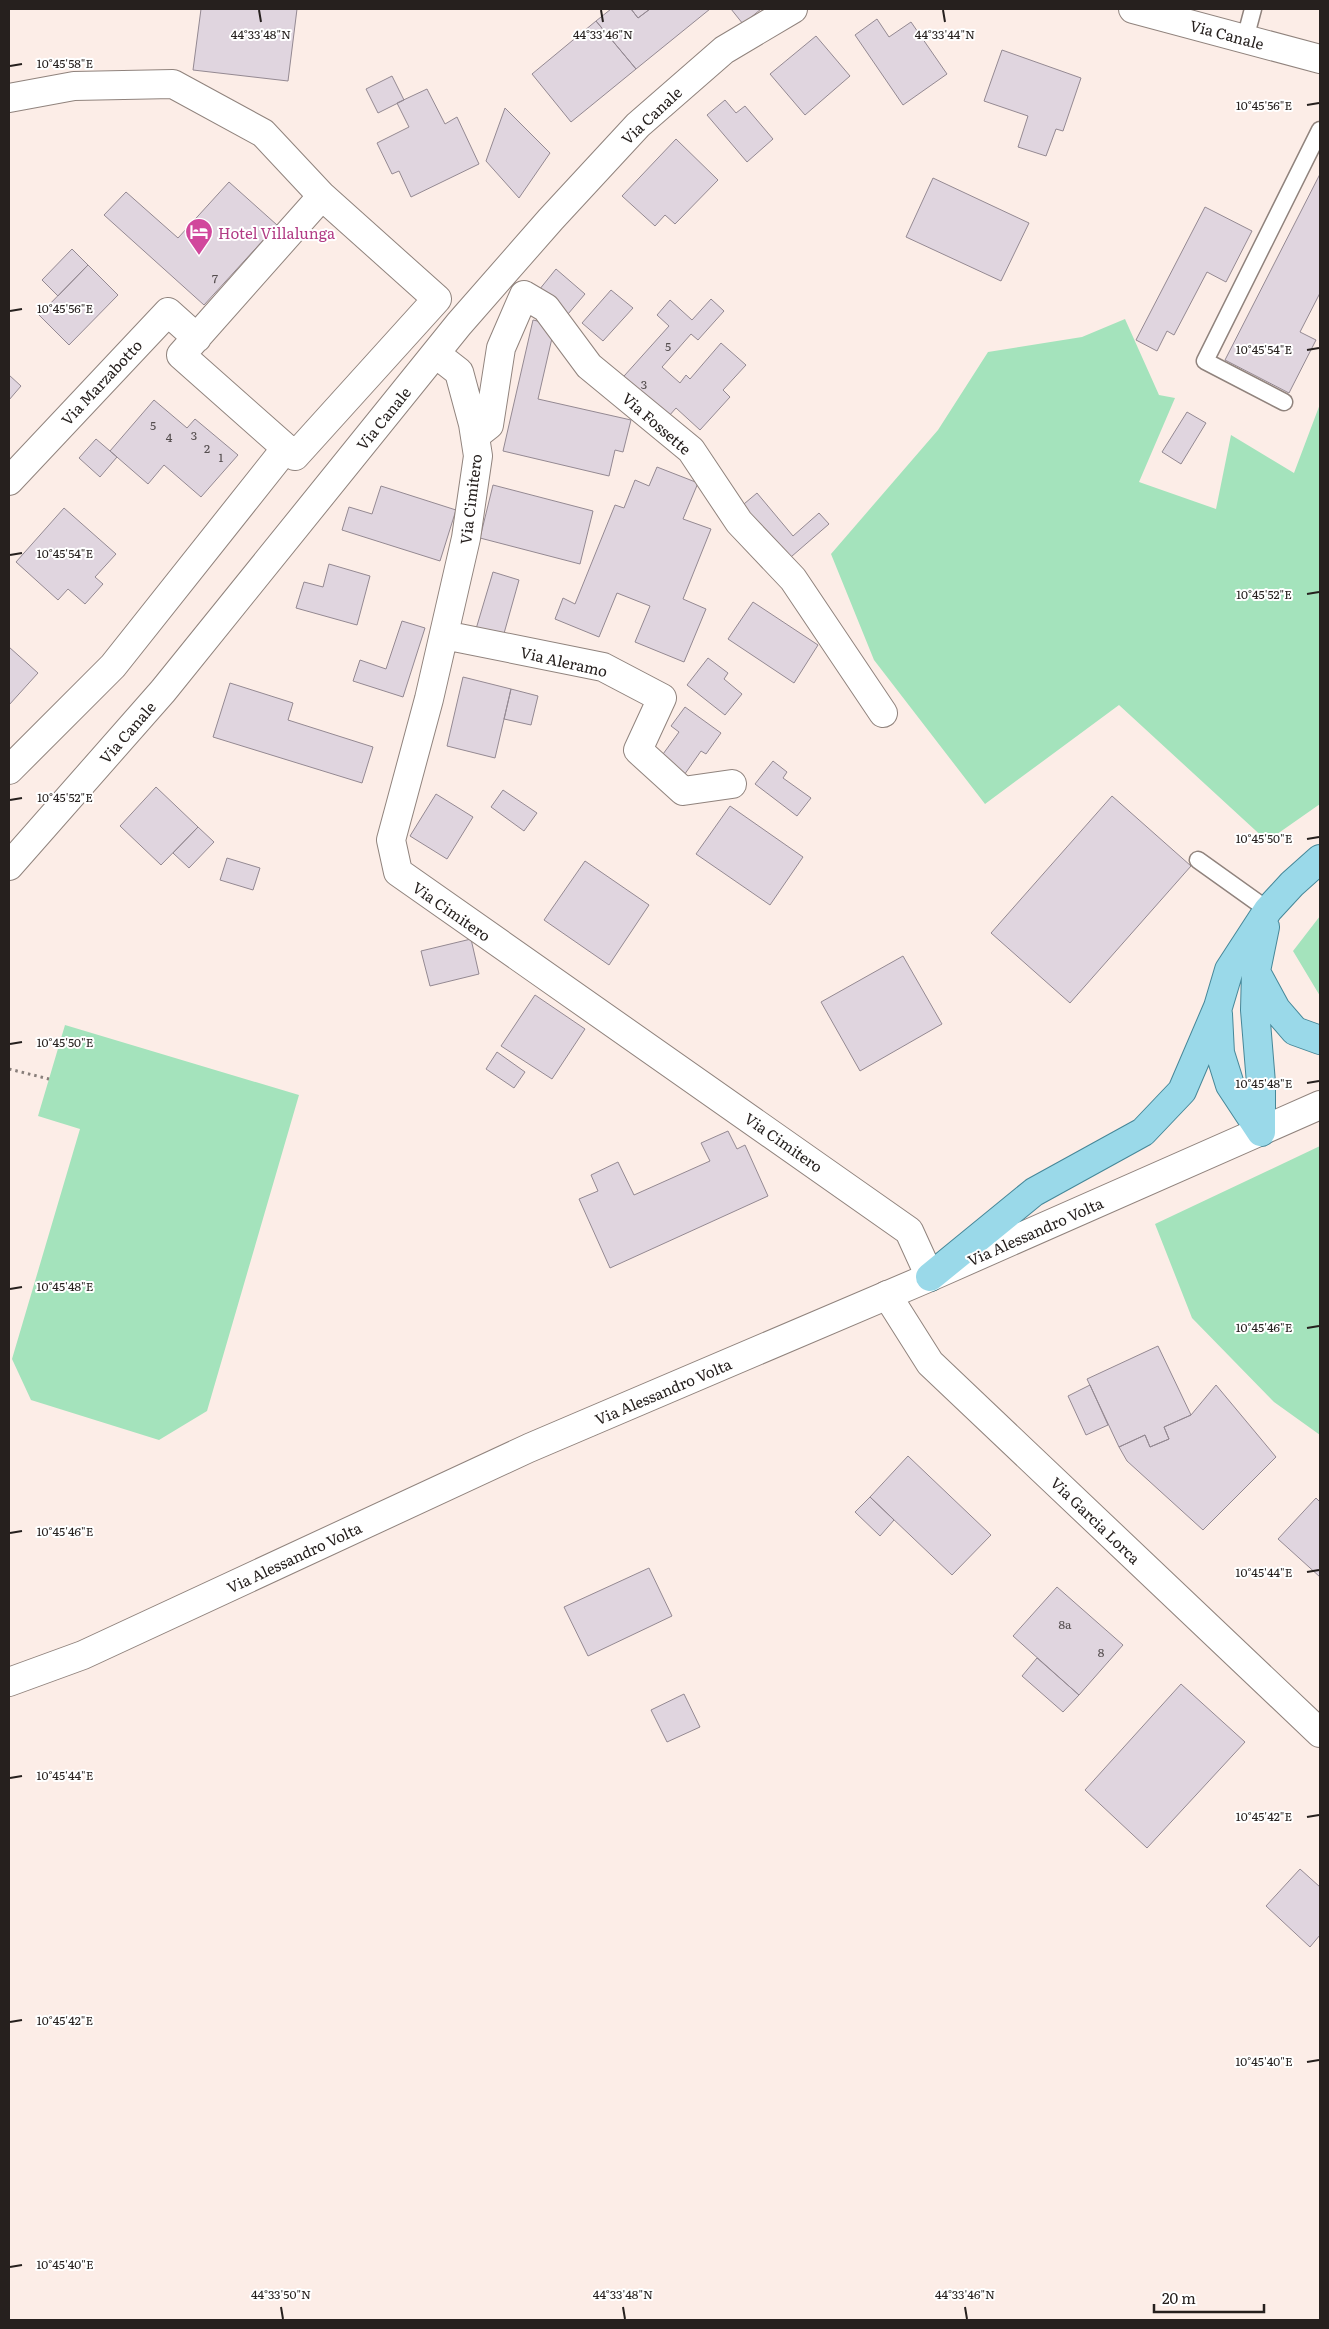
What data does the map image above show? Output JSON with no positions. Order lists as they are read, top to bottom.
{
  "streets": {
    "street": [
      "Via Canale",
      "Via Marzabotto",
      "Via Fossette",
      "Via Cimitero",
      "Via Aleramo",
      "Via Alessandro Volta",
      "Via Garcia Lorca"
    ]
  },
  "crossings": [
    ["Via Canale", "Via Cimitero"],
    ["Via Fossette", "Via Cimitero"],
    ["Via Cimitero", "Via Aleramo"],
    ["Via Cimitero", "Via Alessandro Volta"],
    ["Via Alessandro Volta", "Via Garcia Lorca"]
  ],
  "places": {
    "hotel": ["Hotel Villalunga"]
  },
  "house_numbers": [
    "7",
    "5",
    "3",
    "5",
    "3",
    "4",
    "2",
    "1",
    "8a",
    "8"
  ],
  "scale_bar": "20 m",
  "coordinates": [
    "44°33'48\"N",
    "44°33'46\"N",
    "44°33'44\"N",
    "10°45'58\"E",
    "10°45'56\"E",
    "10°45'54\"E",
    "10°45'52\"E",
    "10°45'50\"E",
    "10°45'48\"E",
    "10°45'46\"E",
    "10°45'44\"E",
    "10°45'42\"E",
    "10°45'40\"E",
    "44°33'50\"N"
  ]
}
